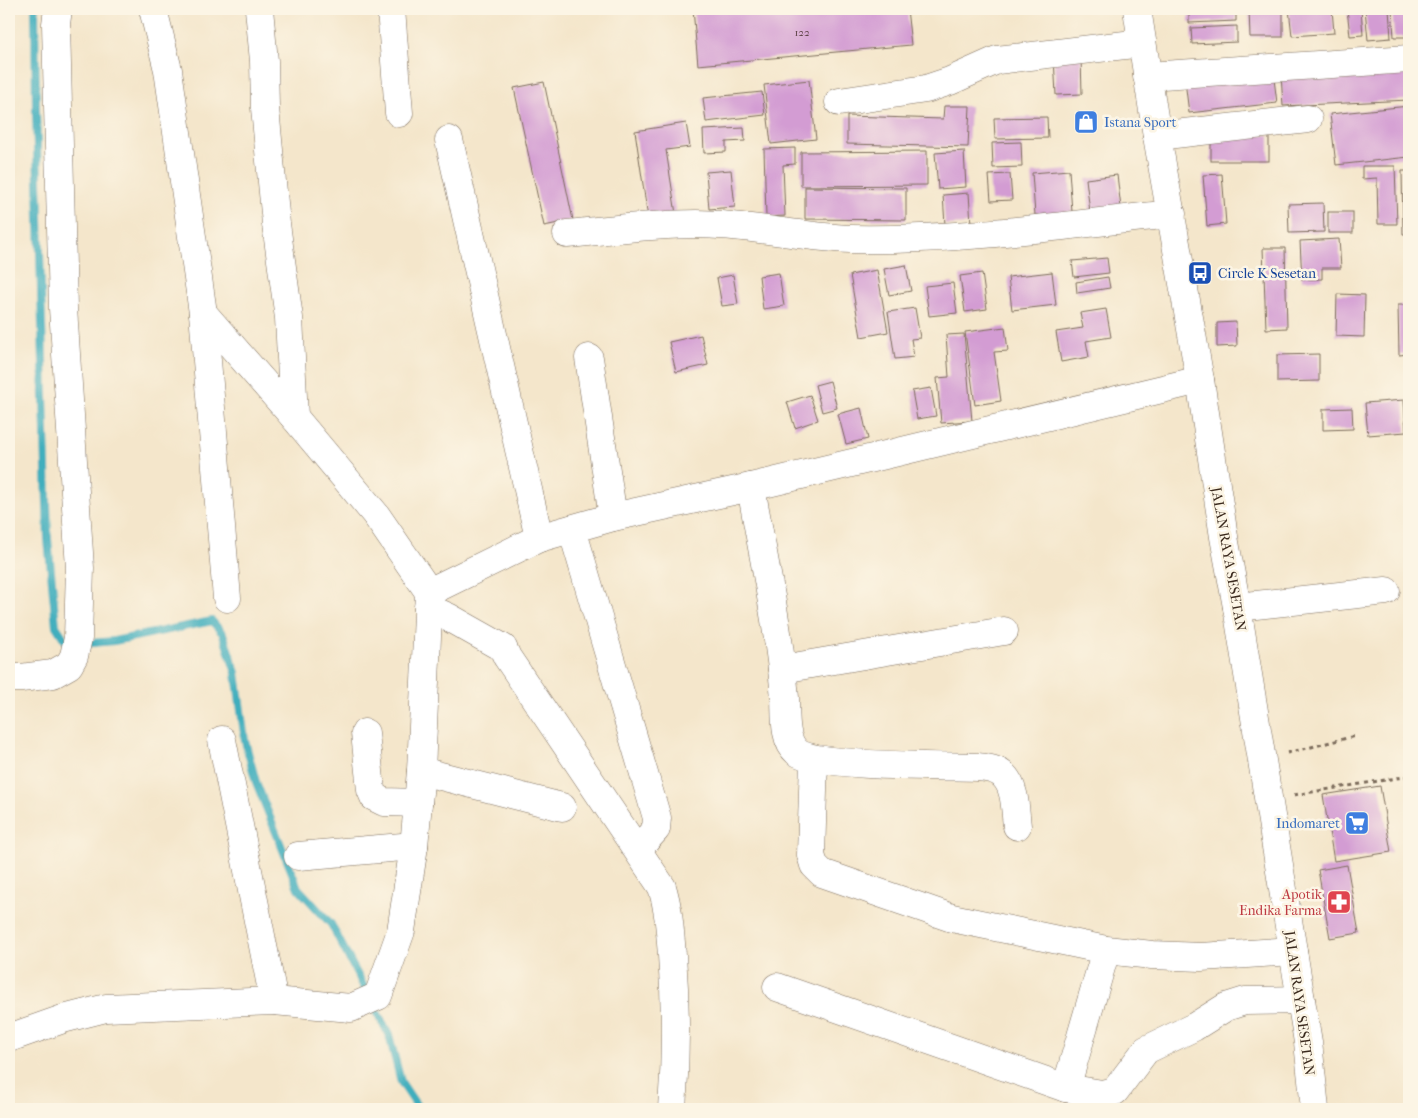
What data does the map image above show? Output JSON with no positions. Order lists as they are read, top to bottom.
{
  "streets": {
    "street": ["JALAN RAYA SESETAN"]
  },
  "places": {
    "shop": ["Istana Sport"],
    "bus stop": ["Circle K Sesetan"],
    "supermarket": ["Indomaret"],
    "pharmacy": ["Apotik Endika Farma"]
  },
  "house_numbers": ["122"]
}
